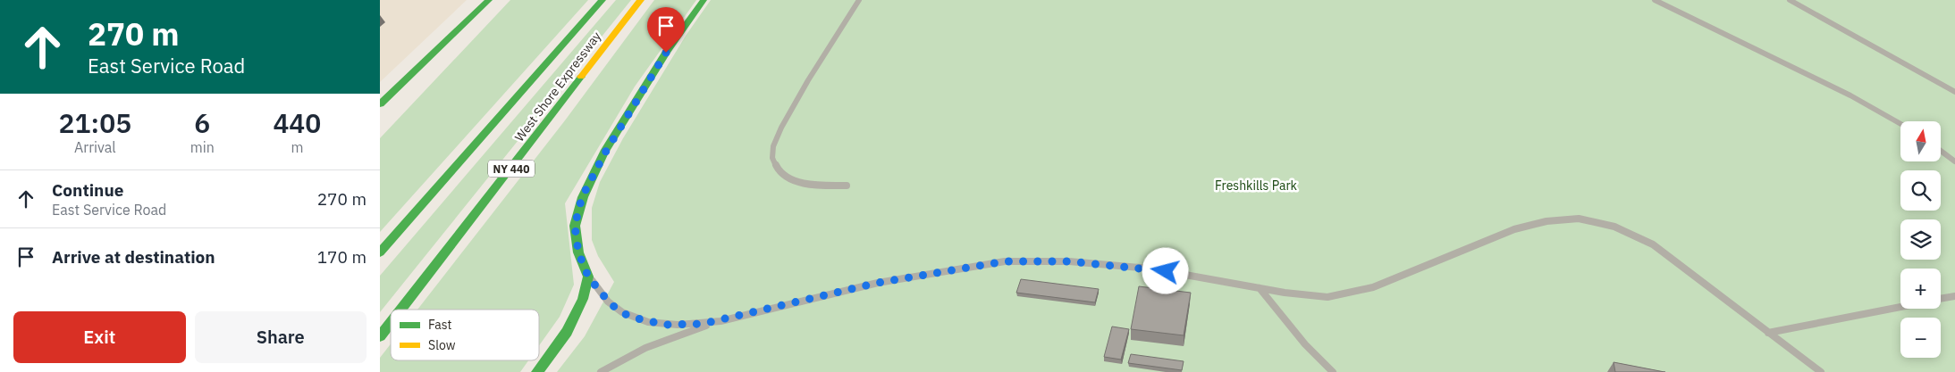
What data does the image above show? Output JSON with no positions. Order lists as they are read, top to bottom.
{
  "streets": {
    "main road": ["West Shore Expressway", "NY 440"]
  },
  "parks": ["Freshkills Park"],
  "legend": ["Fast", "Slow"],
  "north": "top",
  "page": {
    "turn": ["270 m", "East Service Road"],
    "eta": [
      "21:05",
      "Arrival",
      "6",
      "min",
      "440",
      "m"
    ],
    "map_buttons": ["+", "−"],
    "list": [
      {
        "name": "Continue",
        "note": "East Service Road",
        "value": "270 m"
      },
      {
        "name": "Arrive at destination",
        "value": "170 m"
      }
    ],
    "buttons": ["Exit", "Share"]
  }
}
